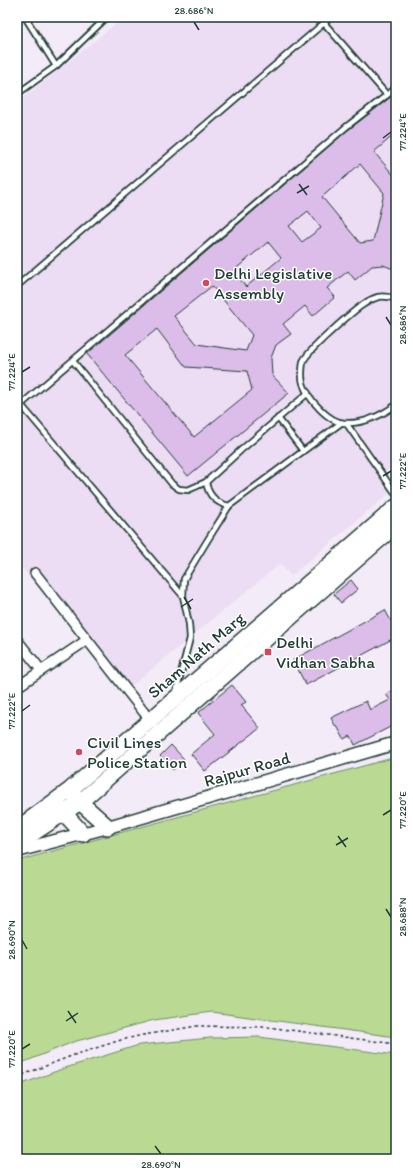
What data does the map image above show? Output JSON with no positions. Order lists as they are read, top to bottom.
{
  "streets": {
    "main road": ["Sham Nath Marg"],
    "street": ["Rajpur Road"]
  },
  "places": {
    "other": ["Delhi Legislative Assembly", "Civil Lines Police Station"],
    "transit": ["Delhi Vidhan Sabha"]
  },
  "coordinates": [
    "28.686°N",
    "77.224°E",
    "77.222°E",
    "77.220°E",
    "28.688°N",
    "28.690°N"
  ]
}
